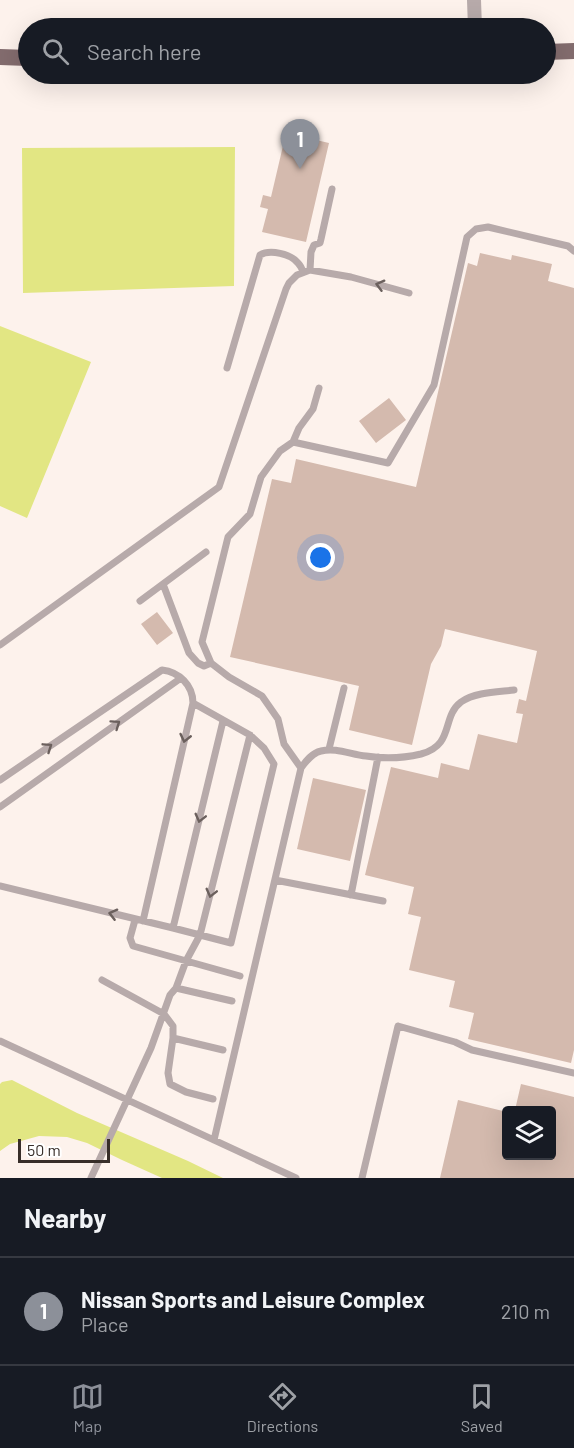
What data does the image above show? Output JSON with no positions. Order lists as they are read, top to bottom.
{
  "scale_bar": "50 m",
  "page": {
    "search": "Search here",
    "pins": "1",
    "scale": "50 m",
    "heading": "Nearby",
    "list": [
      {
        "mark": "1",
        "name": "Nissan Sports and Leisure Complex",
        "note": "Place",
        "value": "210 m"
      }
    ],
    "nav": ["Map", "Directions", "Saved"]
  }
}
